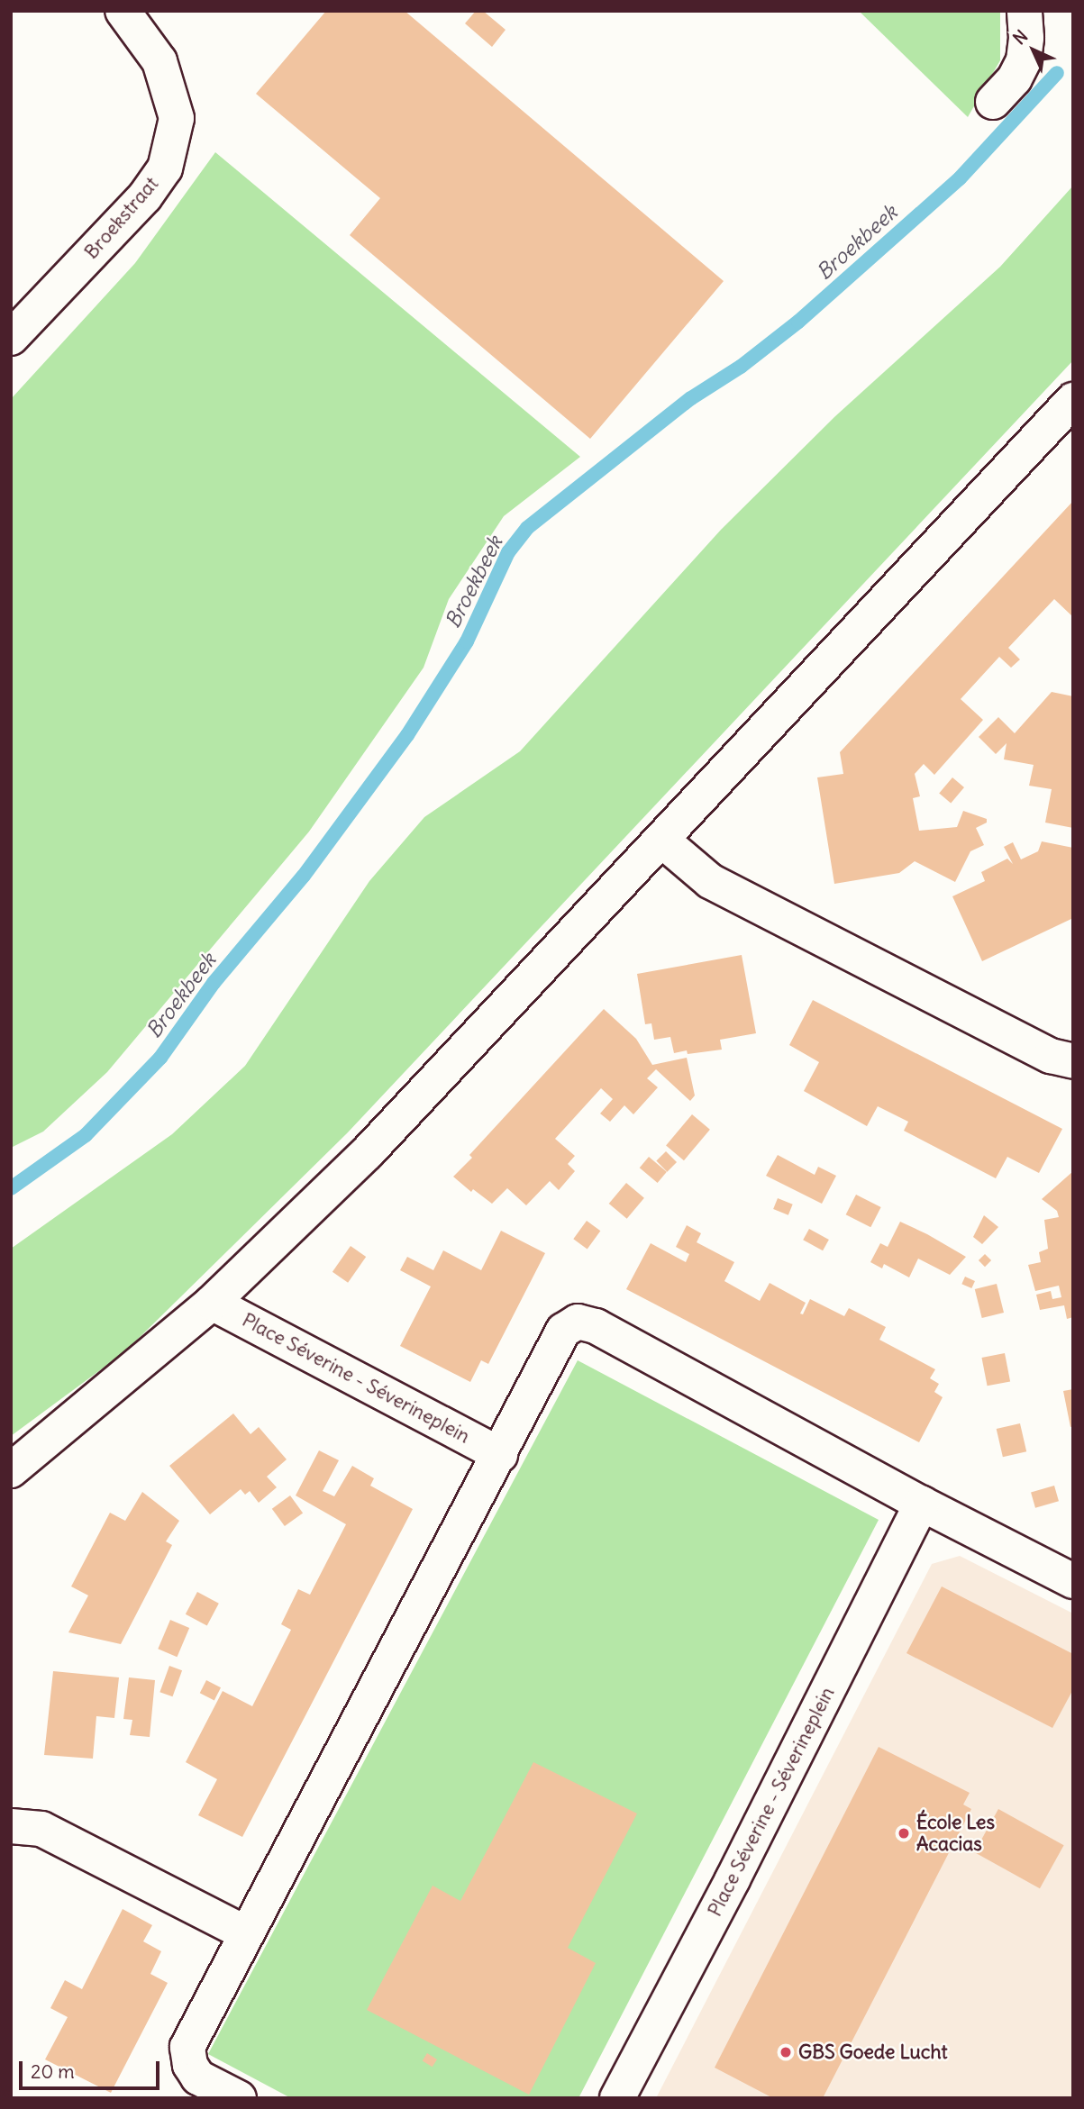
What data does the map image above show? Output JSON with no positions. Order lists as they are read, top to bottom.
{
  "streets": {
    "street": ["Broekstraat", "Place Séverine - Séverineplein"]
  },
  "water": ["Broekbeek"],
  "places": ["École Les Acacias", "GBS Goede Lucht"],
  "scale_bar": "20 m",
  "north": "top left"
}
